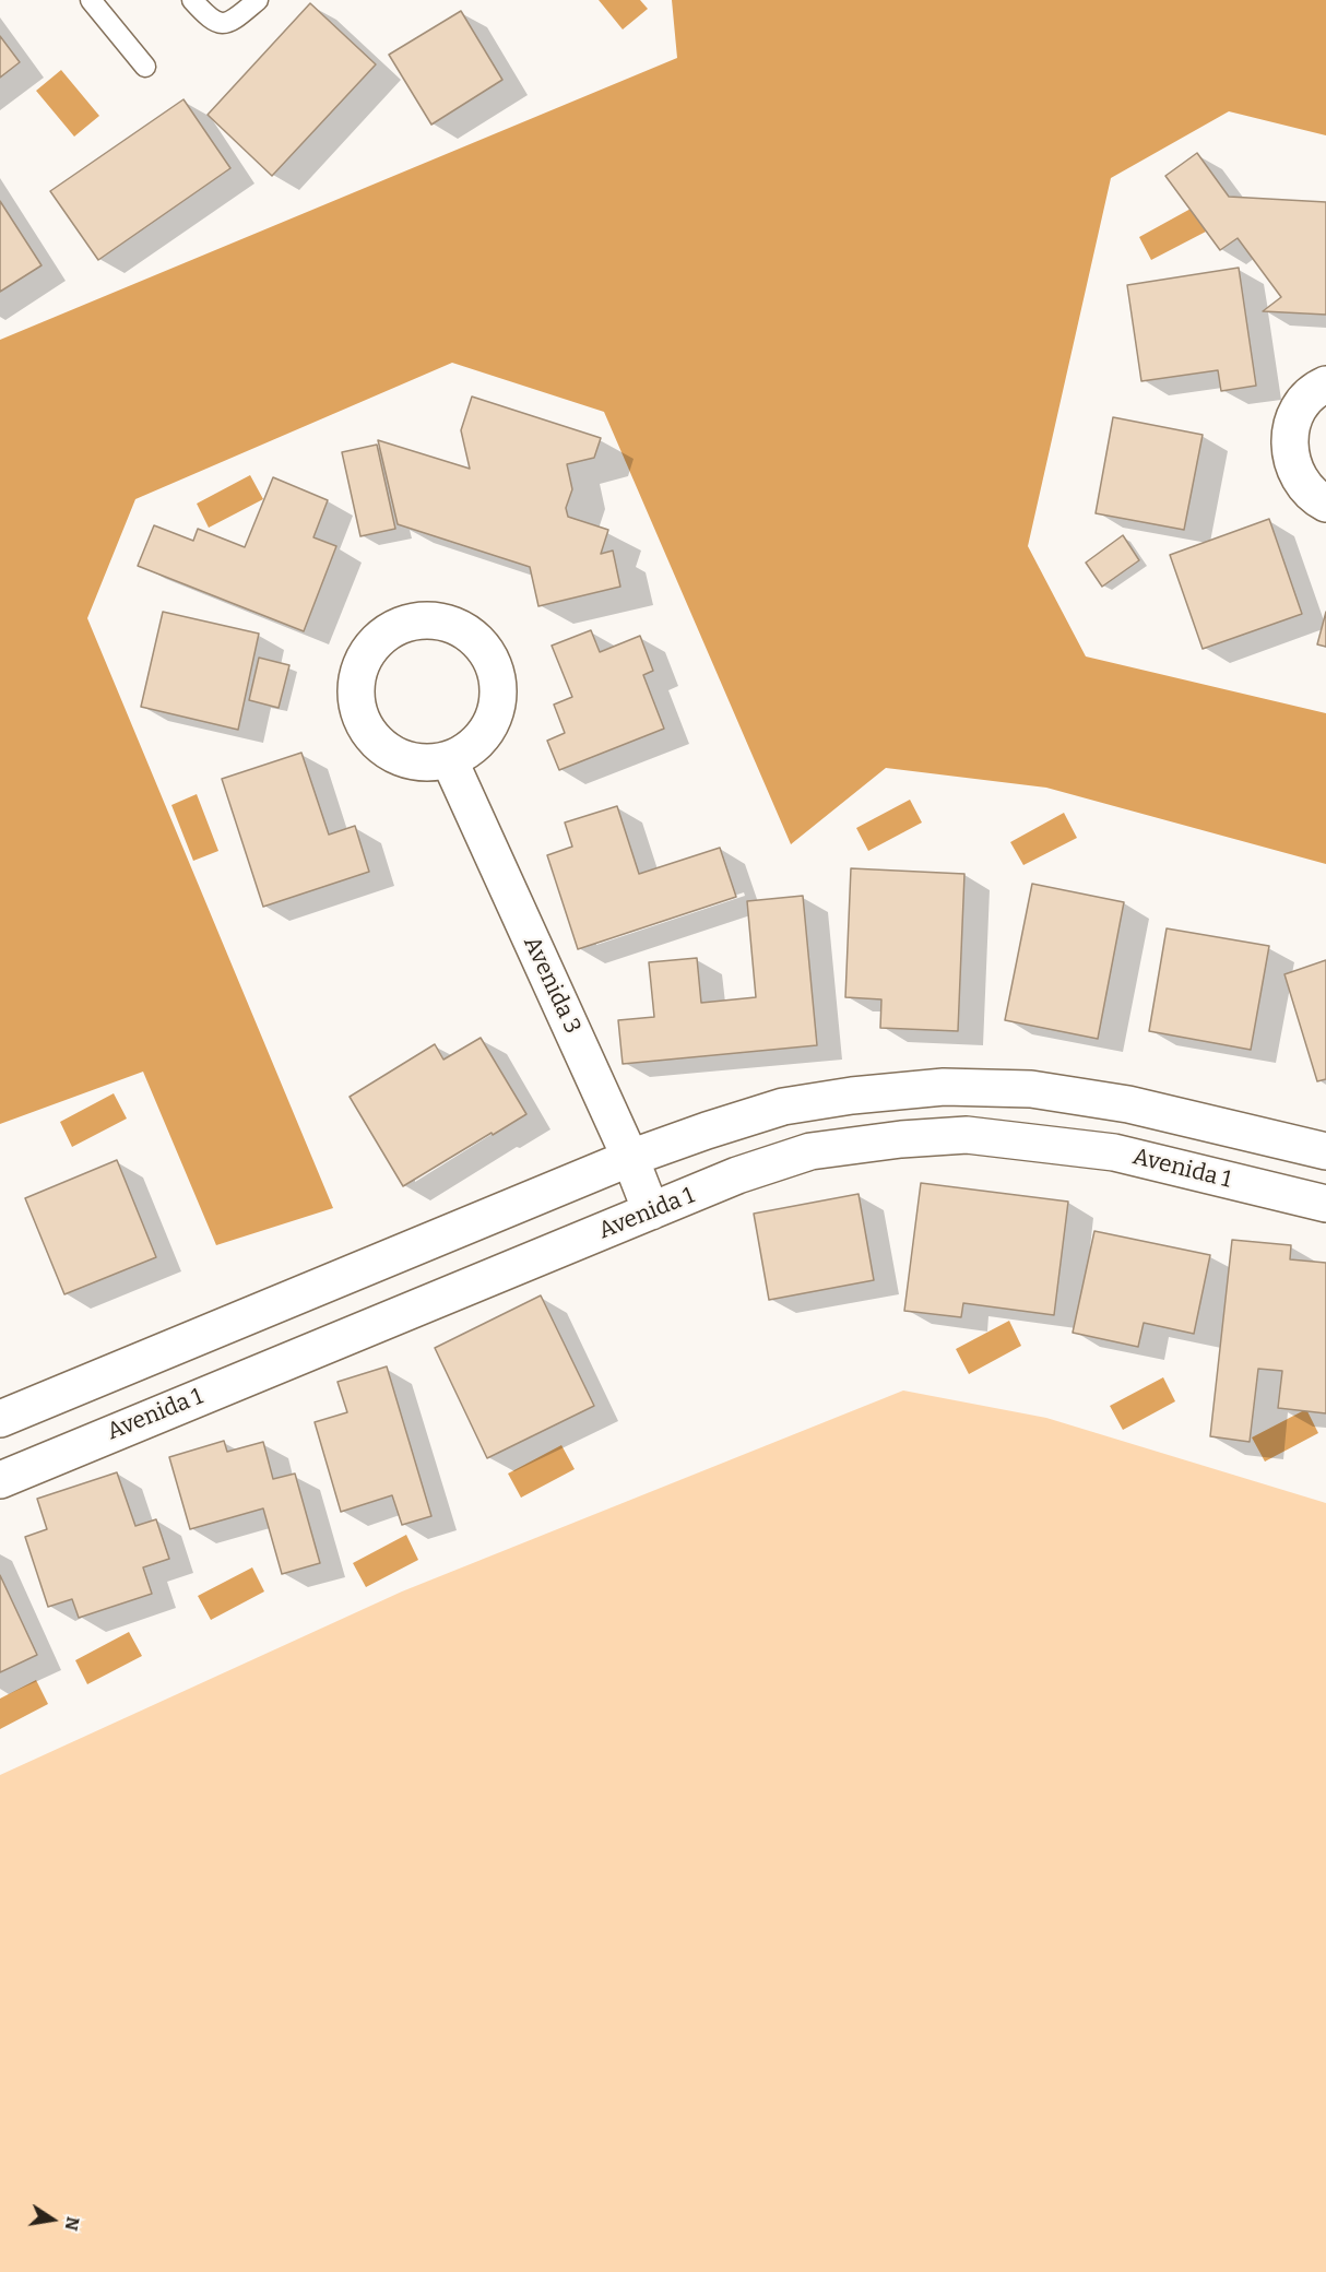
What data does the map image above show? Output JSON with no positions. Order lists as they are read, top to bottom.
{
  "streets": {
    "street": ["Avenida 3", "Avenida 1"]
  },
  "crossings": [
    ["Avenida 3", "Avenida 1"]
  ],
  "north": "right"
}
